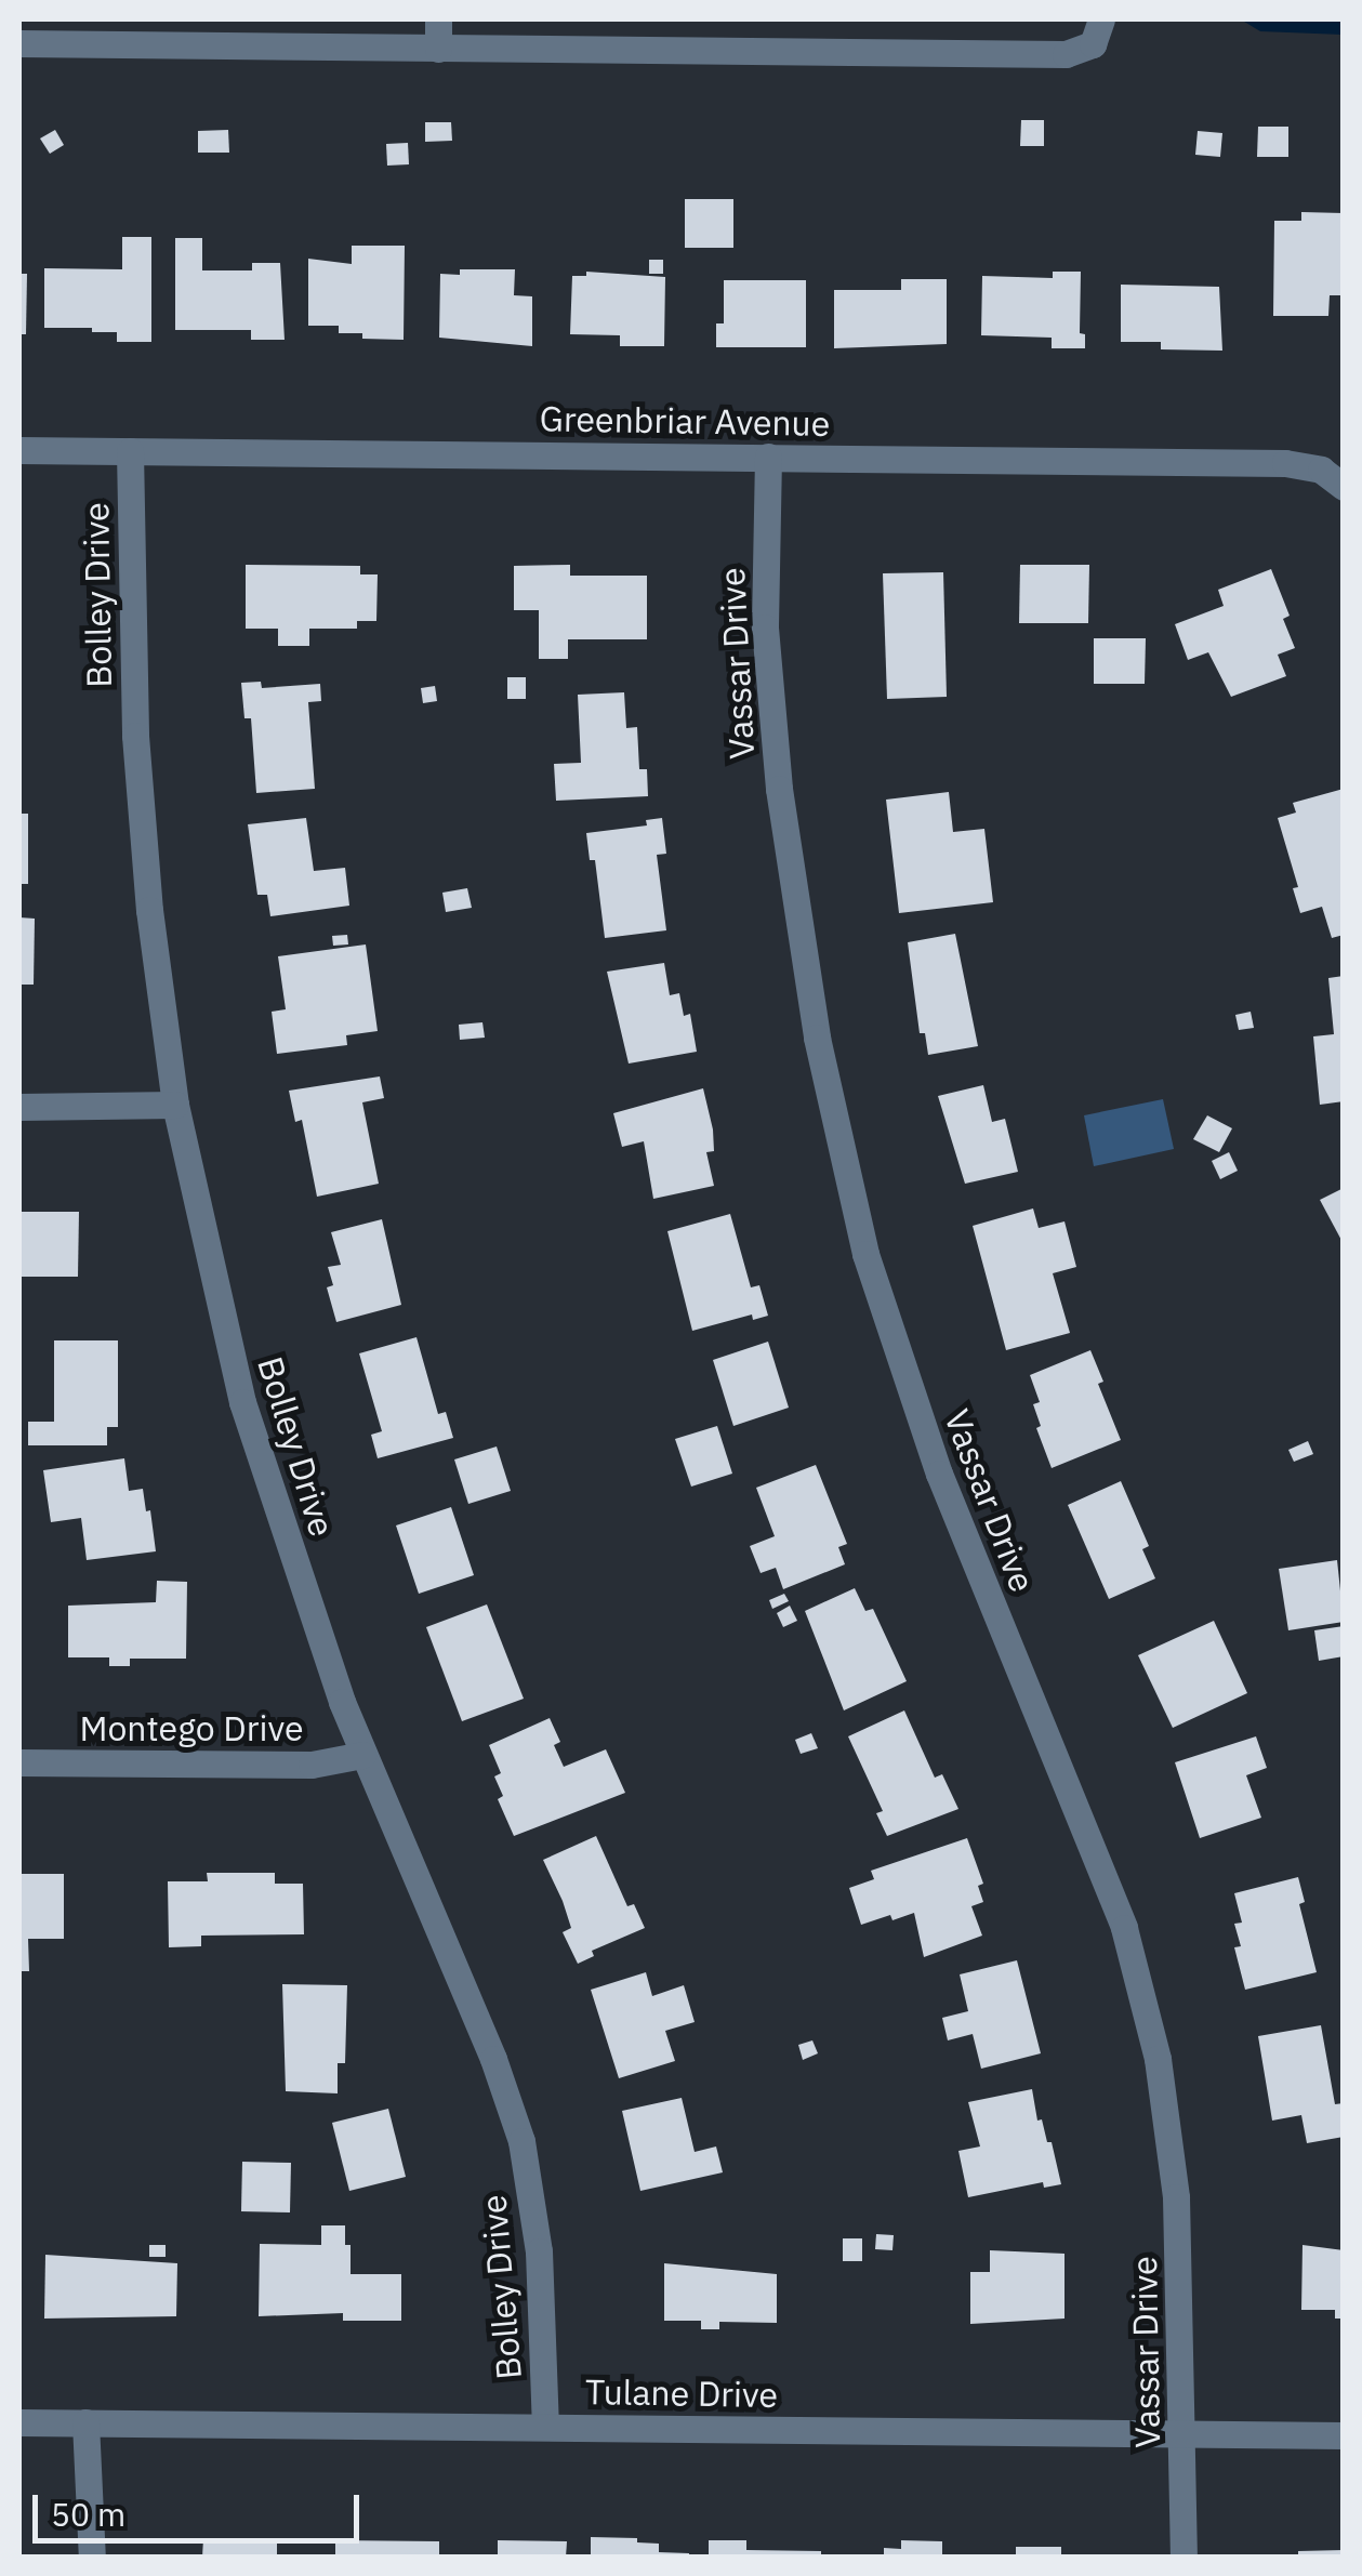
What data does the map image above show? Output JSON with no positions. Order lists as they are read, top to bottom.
{
  "streets": {
    "street": [
      "Greenbriar Avenue",
      "Bolley Drive",
      "Vassar Drive",
      "Montego Drive",
      "Tulane Drive"
    ]
  },
  "crossings": [
    ["Greenbriar Avenue", "Bolley Drive"],
    ["Greenbriar Avenue", "Vassar Drive"],
    ["Bolley Drive", "Montego Drive"],
    ["Bolley Drive", "Tulane Drive"],
    ["Vassar Drive", "Tulane Drive"]
  ],
  "scale_bar": "50 m"
}
